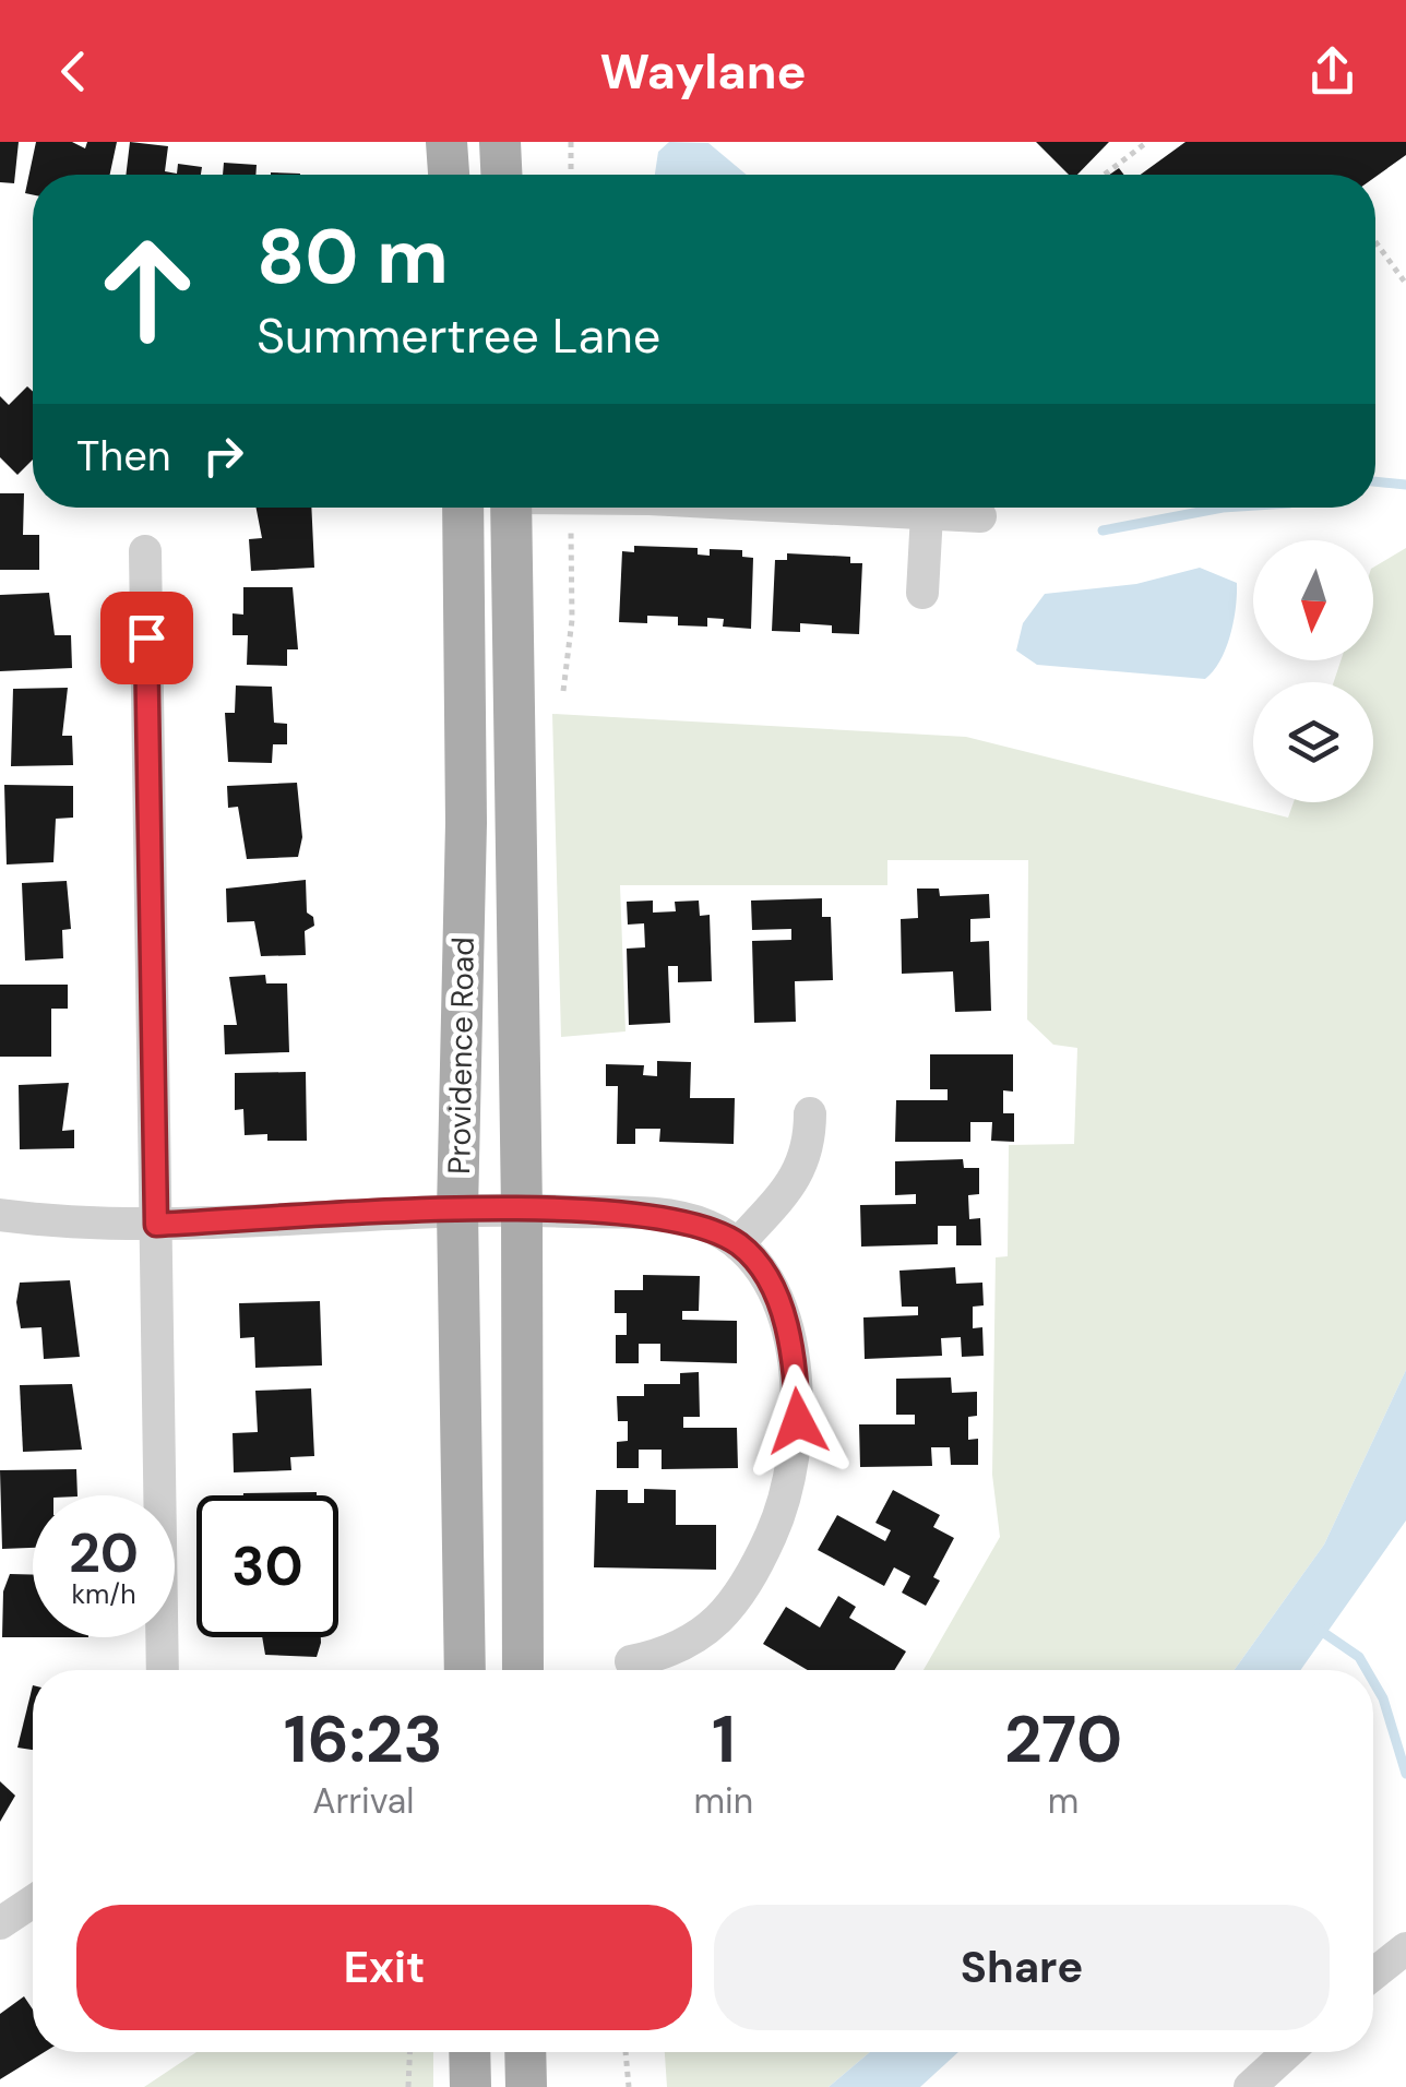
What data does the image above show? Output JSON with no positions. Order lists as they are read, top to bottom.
{
  "streets": {
    "main road": ["Providence Road"]
  },
  "north": "bottom",
  "page": {
    "header": "Waylane",
    "turn": ["80 m", "Summertree Lane"],
    "then": "Then",
    "speed": "20 km/h",
    "limit": "30",
    "eta": [
      "16:23",
      "Arrival",
      "1",
      "min",
      "270",
      "m"
    ],
    "buttons": ["Exit", "Share"]
  }
}
